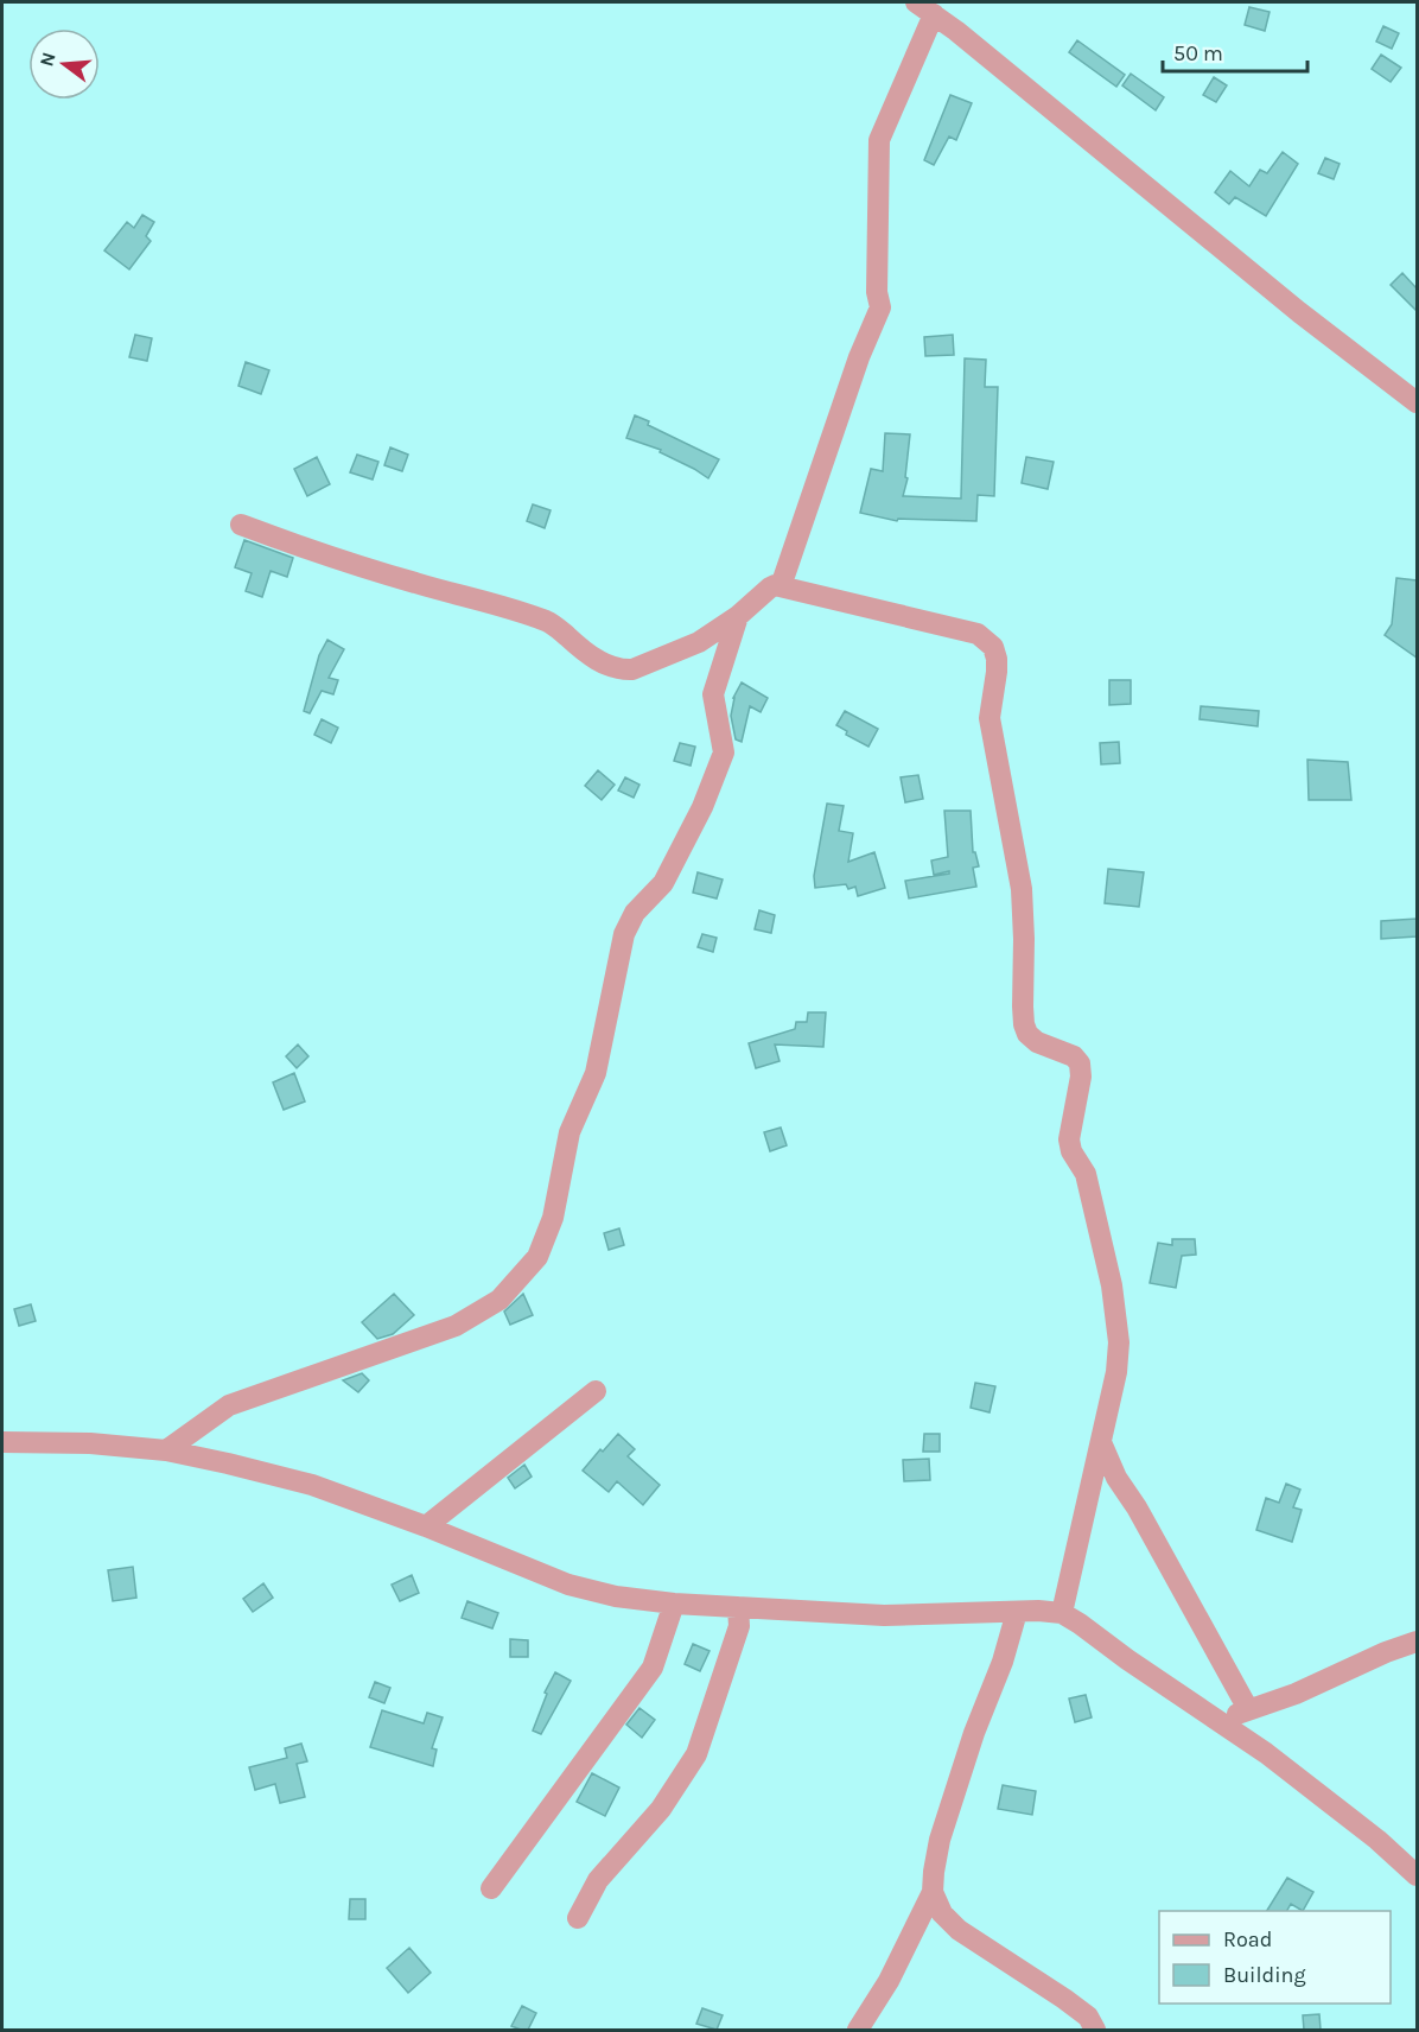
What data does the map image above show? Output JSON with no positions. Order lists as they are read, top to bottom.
{
  "legend": ["Road", "Building"],
  "scale_bar": "50 m",
  "north": "left"
}
